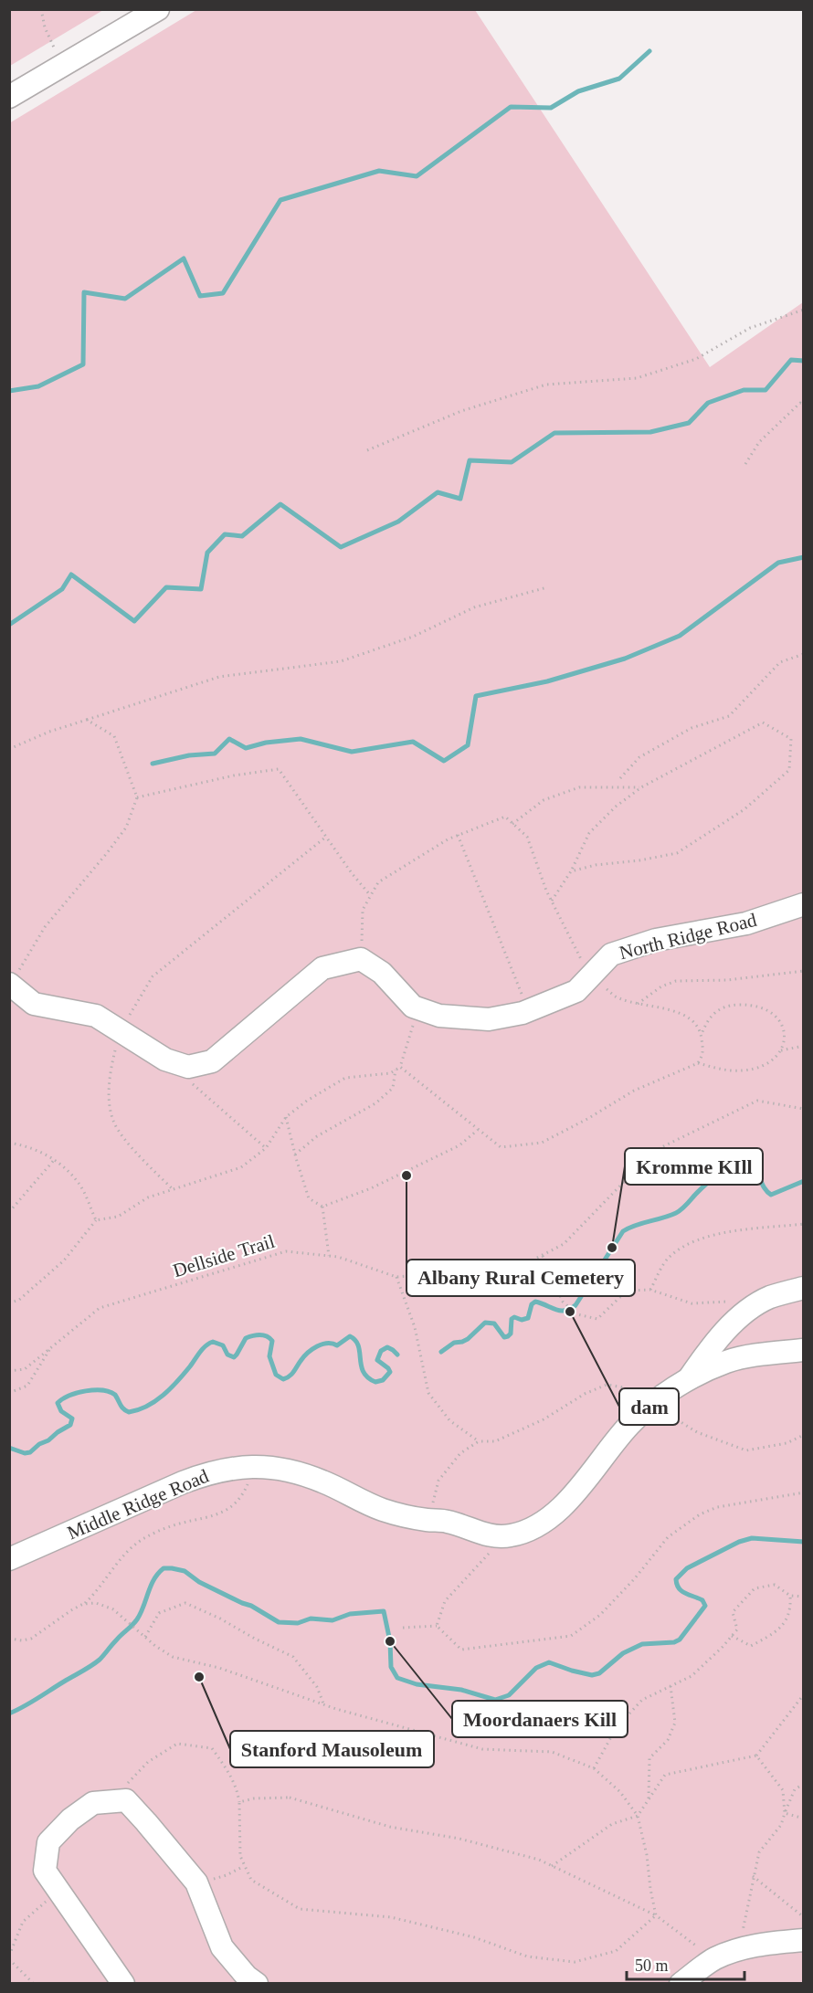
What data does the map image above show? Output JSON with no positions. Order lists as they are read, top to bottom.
{
  "streets": {
    "street": ["North Ridge Road", "Middle Ridge Road"],
    "path": ["Dellside Trail"]
  },
  "places": [
    "Albany Rural Cemetery",
    "Kromme KIll",
    "dam",
    "Moordanaers Kill",
    "Stanford Mausoleum"
  ],
  "scale_bar": "50 m"
}
